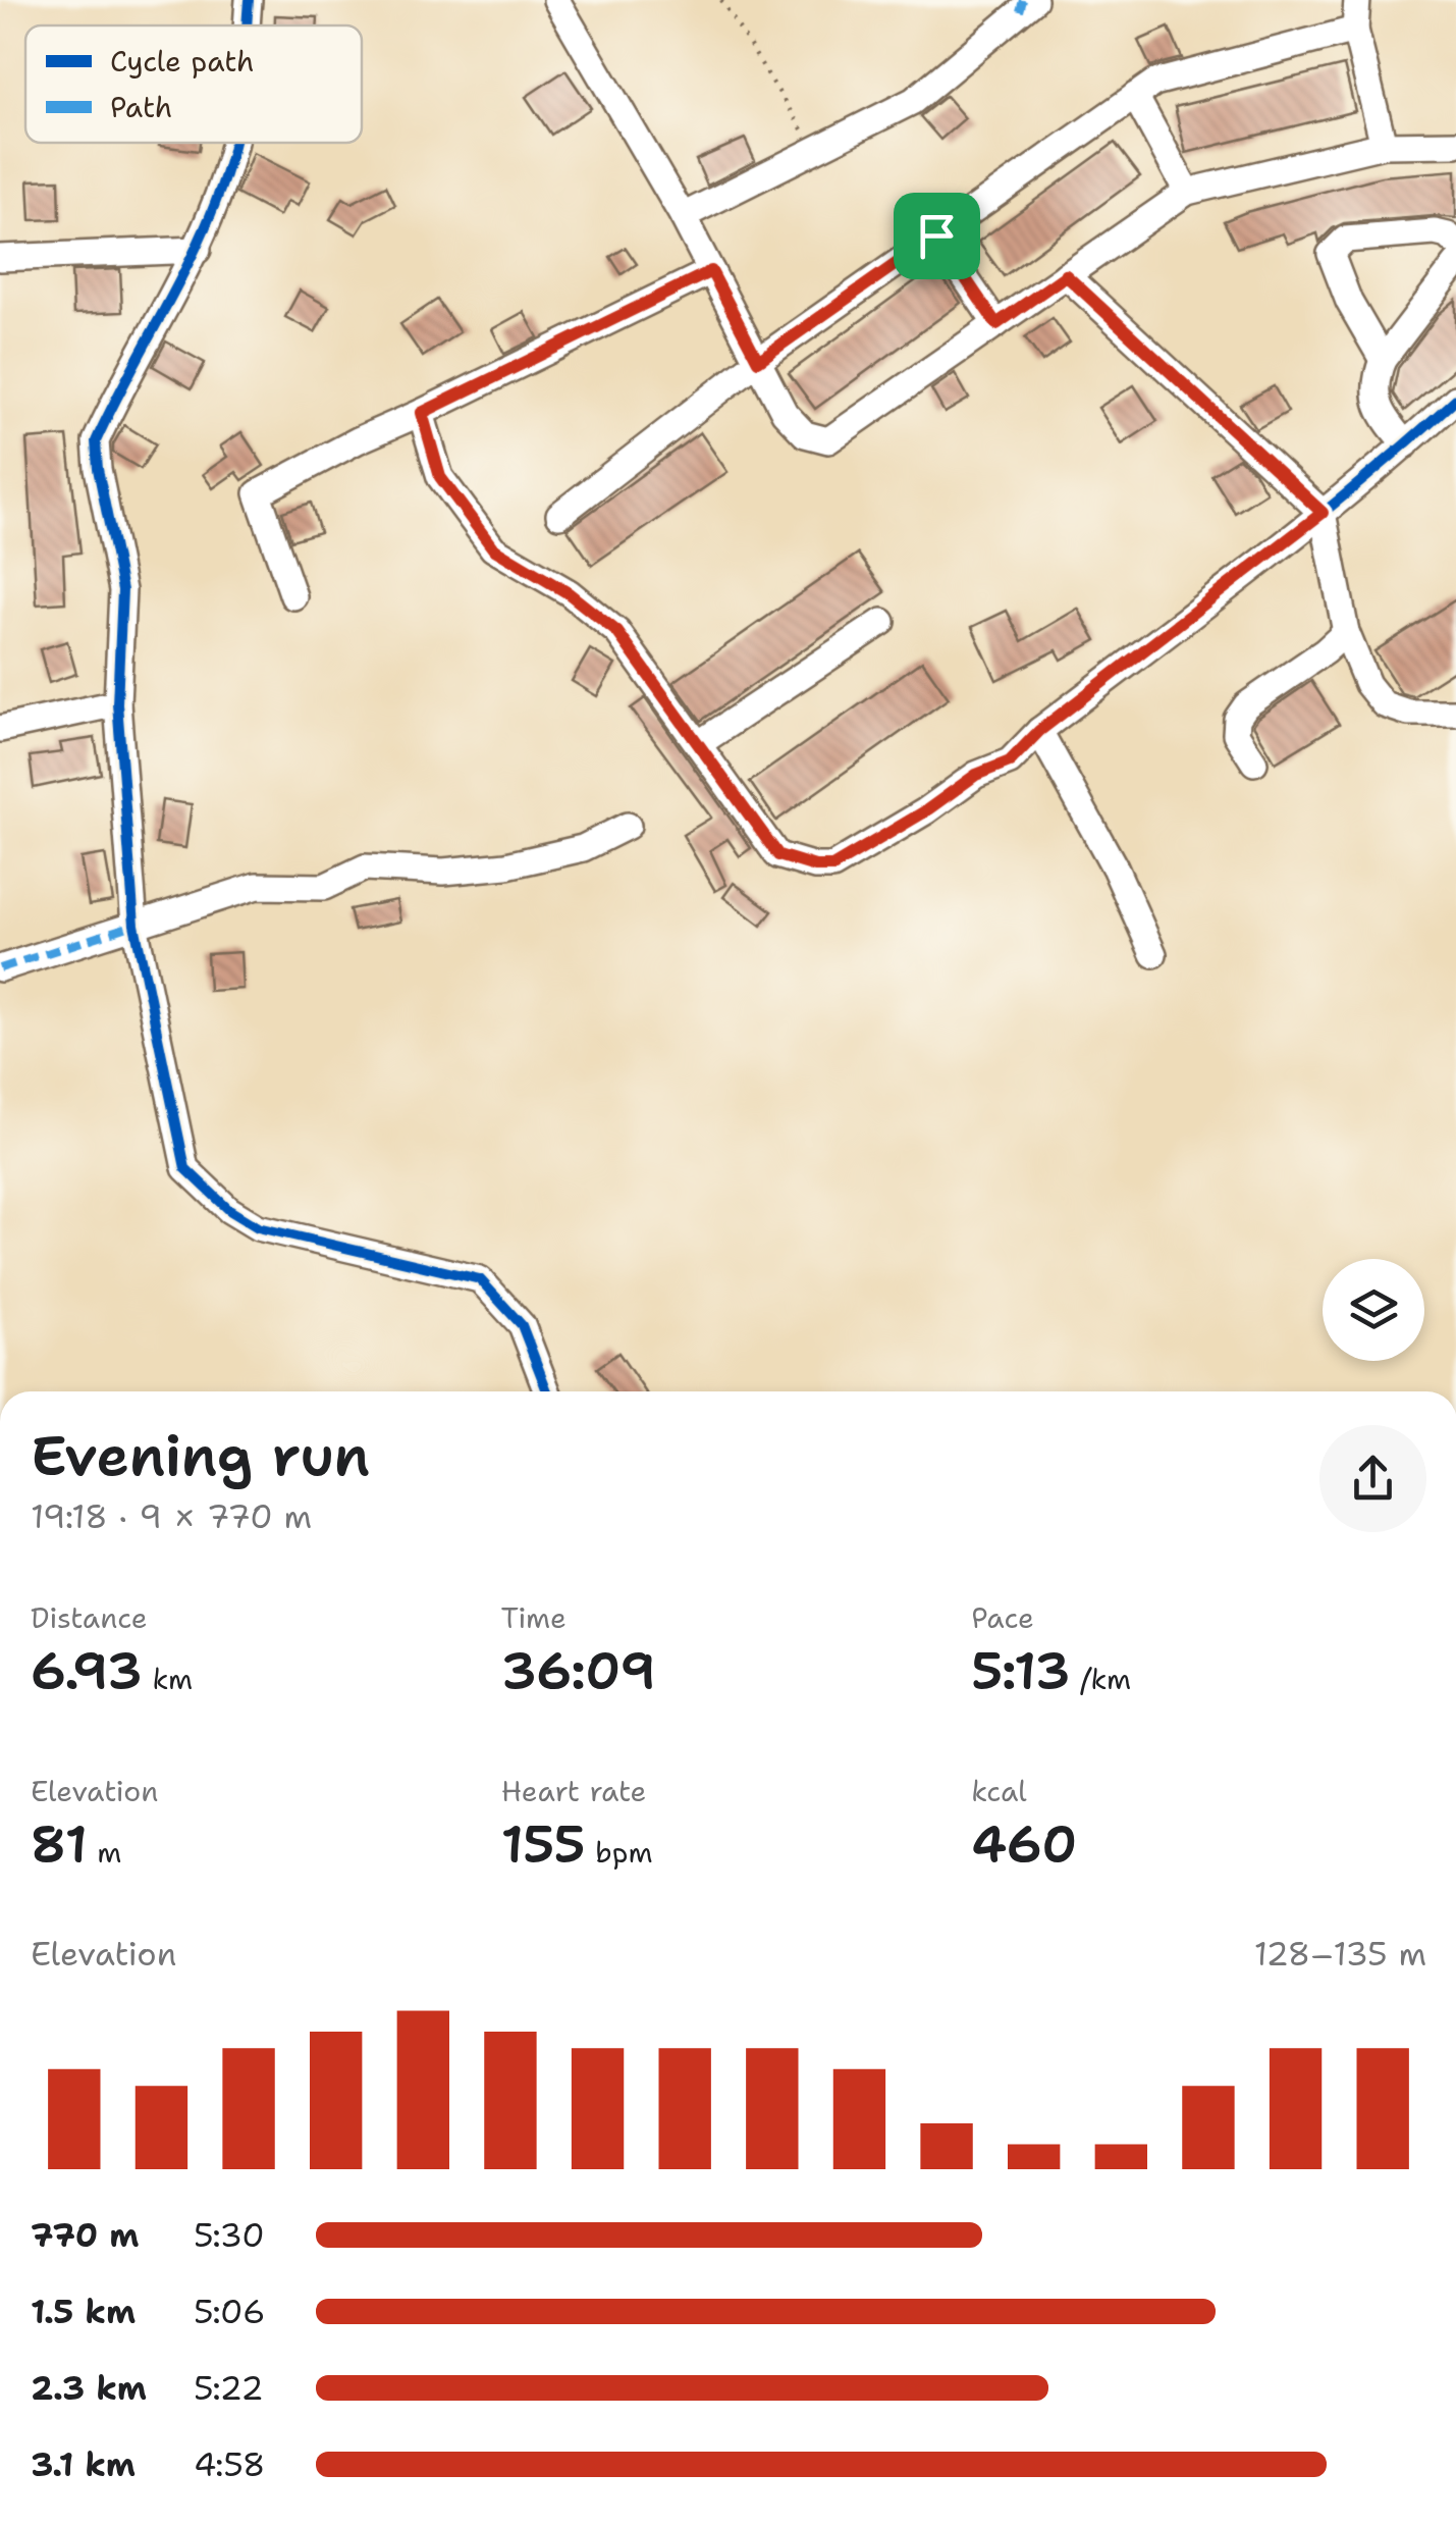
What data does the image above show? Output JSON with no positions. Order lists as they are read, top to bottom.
{
  "legend": ["Cycle path", "Path"],
  "page": {
    "heading": ["Evening run", "19:18 · 9 × 770 m"],
    "stats": [
      ["Distance", "6.93 km"],
      ["Time", "36:09"],
      ["Pace", "5:13 /km"],
      ["Elevation", "81 m"],
      ["Heart rate", "155 bpm"],
      ["kcal", "460"]
    ],
    "chart": ["Elevation", "128–135 m"],
    "list": [
      {
        "name": "770 m",
        "note": "5:30"
      },
      {
        "name": "1.5 km",
        "note": "5:06"
      },
      {
        "name": "2.3 km",
        "note": "5:22"
      },
      {
        "name": "3.1 km",
        "note": "4:58"
      }
    ]
  }
}
